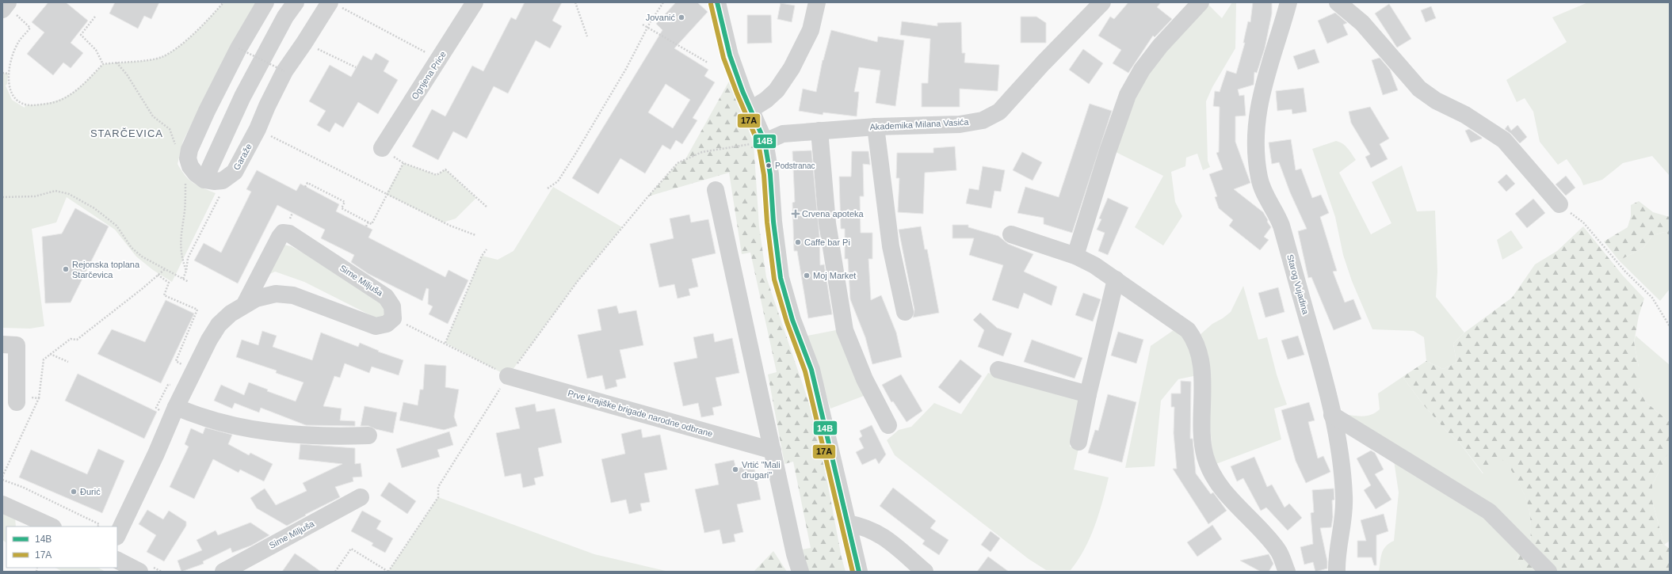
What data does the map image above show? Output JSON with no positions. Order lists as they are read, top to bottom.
{
  "streets": {
    "street": [
      "Ognjena Price",
      "Akademika Milana Vasića",
      "Garaže",
      "Sime Miljuša",
      "Starog Vujadina",
      "Prve krajiške brigade narodne odbrane"
    ]
  },
  "districts": ["STARČEVICA"],
  "places": {
    "other": [
      "Jovanić",
      "Podstranac",
      "Caffe bar Pi",
      "Rejonska toplana Starčevica",
      "Moj Market",
      "Vrtić \"Mali drugari\"",
      "Đurić"
    ],
    "health": ["Crvena apoteka"]
  },
  "lines": ["transit line 14B", "transit line 17A"],
  "legend": ["14B", "17A"]
}
